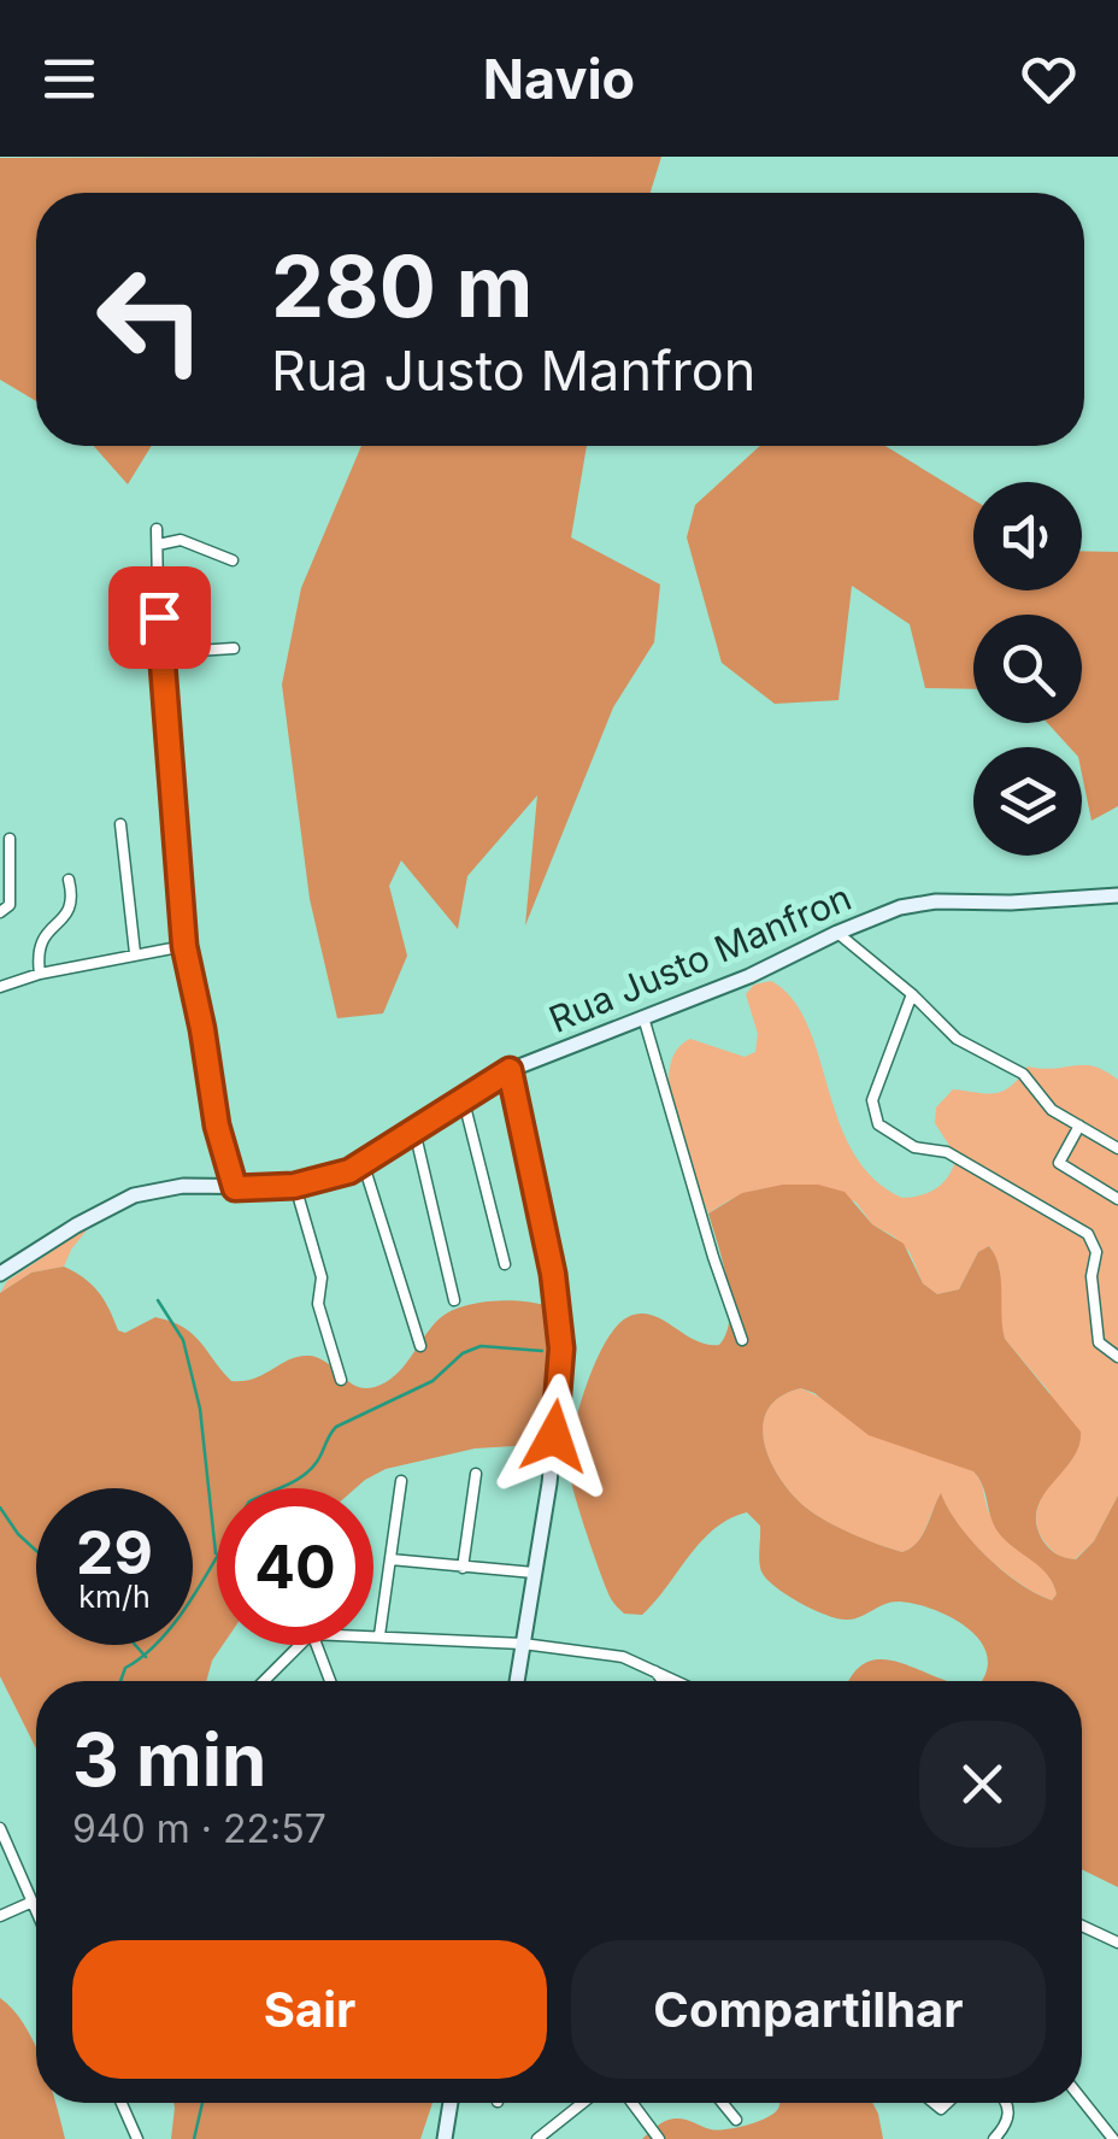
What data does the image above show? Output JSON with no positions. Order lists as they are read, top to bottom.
{
  "streets": {
    "main road": ["Rua Justo Manfron"]
  },
  "page": {
    "header": "Navio",
    "turn": ["280 m", "Rua Justo Manfron"],
    "speed": "29 km/h",
    "limit": "40",
    "heading": ["3 min", "940 m · 22:57"],
    "buttons": ["Sair", "Compartilhar"]
  }
}
